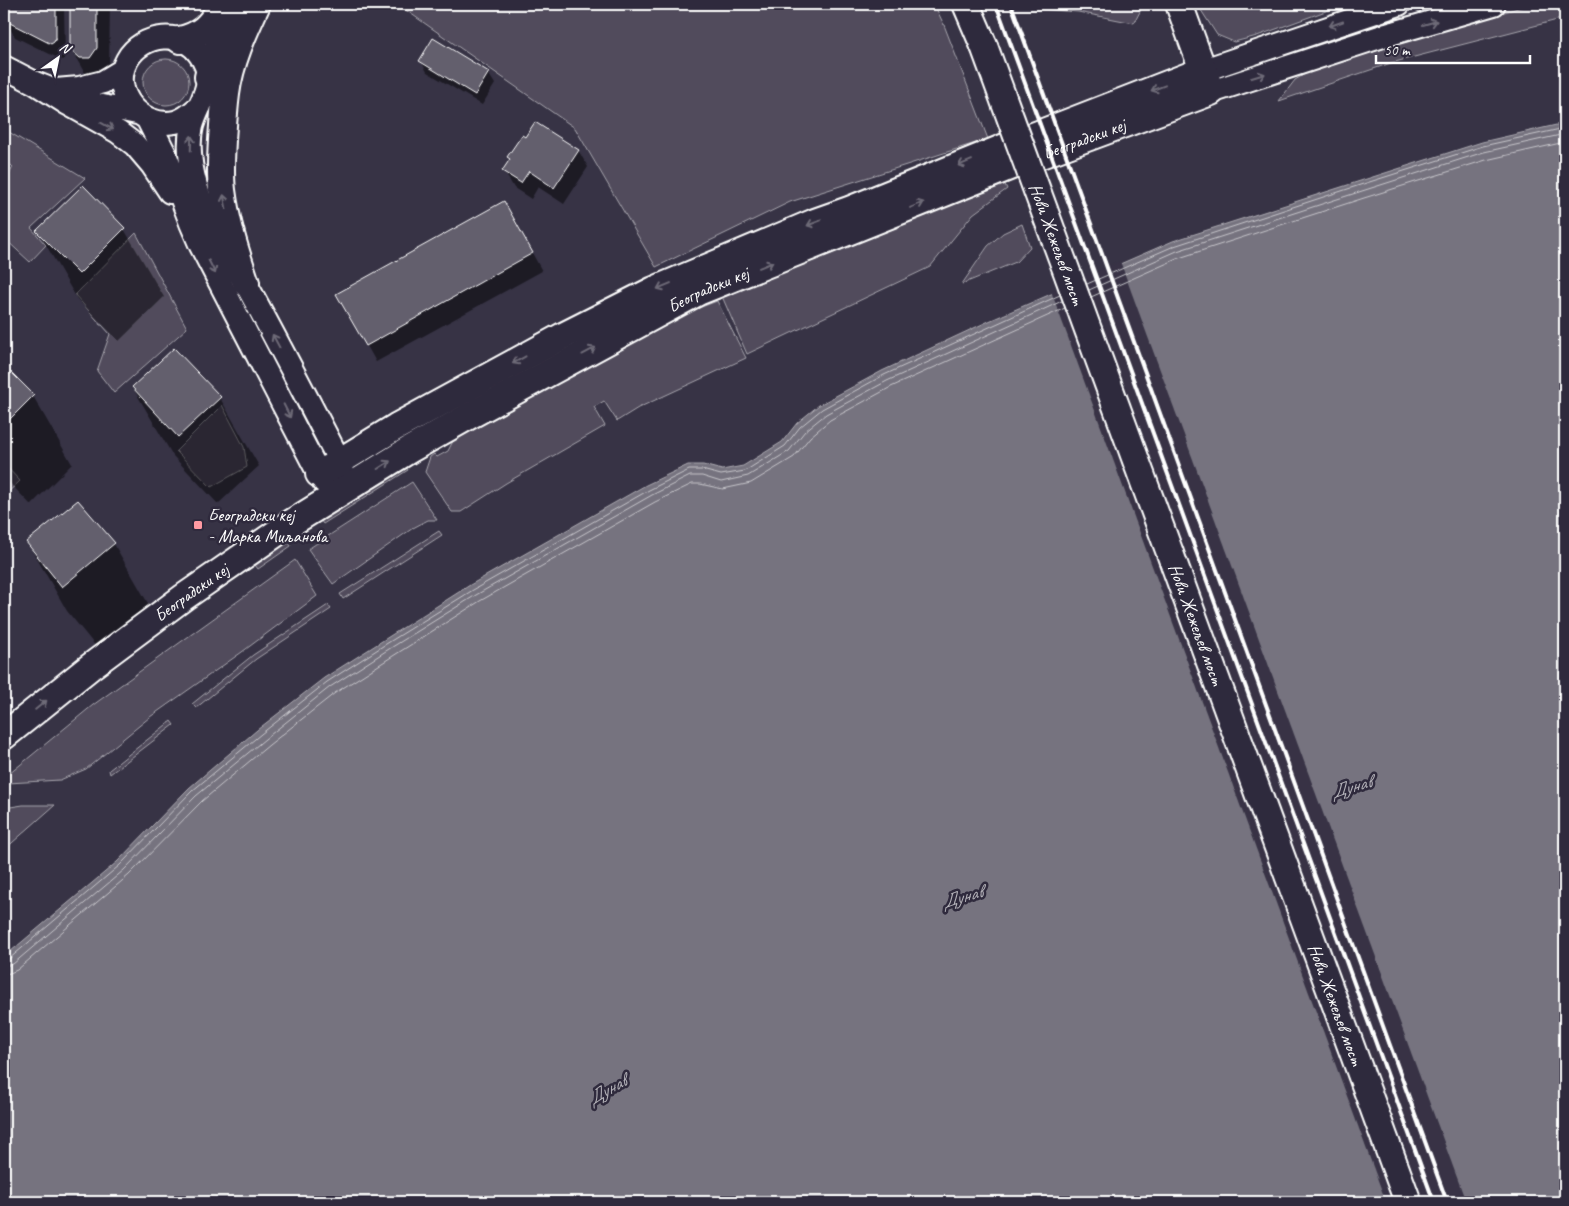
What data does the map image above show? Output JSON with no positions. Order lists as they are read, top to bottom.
{
  "streets": {
    "main road": ["Београдски кеј", "Нови Жежељев мост"]
  },
  "water": ["Дунав"],
  "places": {
    "transit": ["Београдски кеј - Марка Миљанова"]
  },
  "scale_bar": "50 m",
  "north": "top right"
}
